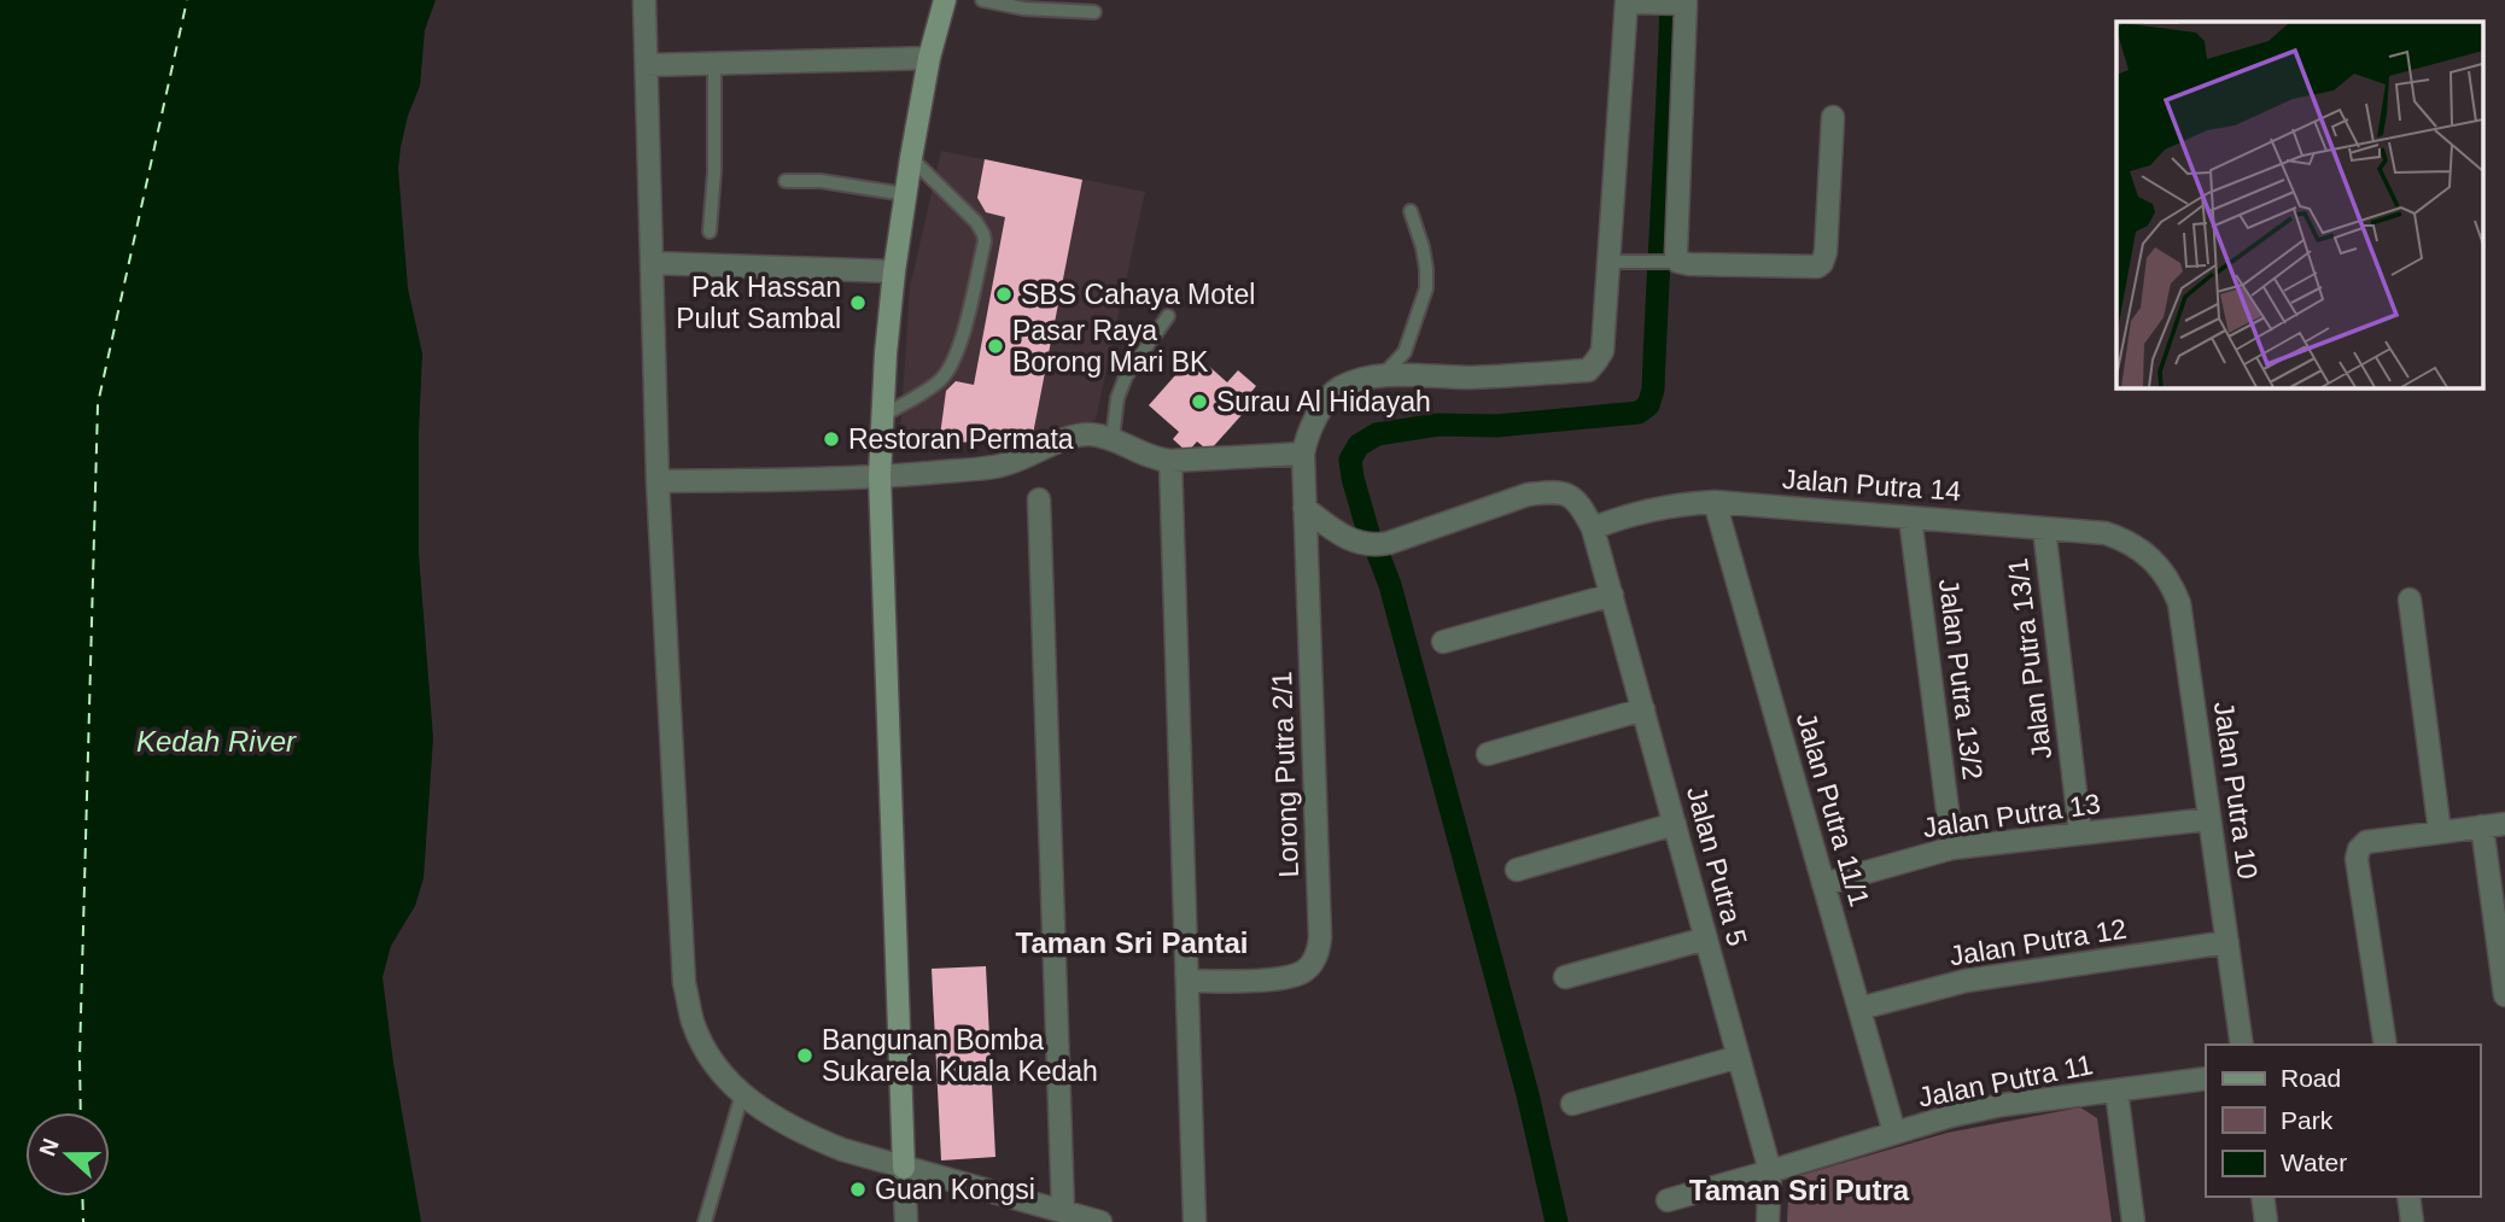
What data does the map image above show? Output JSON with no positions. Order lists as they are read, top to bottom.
{
  "streets": {
    "street": [
      "Jalan Putra 14",
      "Jalan Putra 13/1",
      "Jalan Putra 13/2",
      "Lorong Putra 2/1",
      "Jalan Putra 10",
      "Jalan Putra 11/1",
      "Jalan Putra 13",
      "Jalan Putra 5",
      "Jalan Putra 12",
      "Jalan Putra 11"
    ]
  },
  "crossings": [
    ["Jalan Putra 14", "Jalan Putra 13/1"],
    ["Jalan Putra 14", "Jalan Putra 13/2"],
    ["Jalan Putra 14", "Jalan Putra 10"],
    ["Jalan Putra 14", "Jalan Putra 11/1"],
    ["Jalan Putra 14", "Jalan Putra 5"],
    ["Jalan Putra 13/1", "Jalan Putra 13"],
    ["Jalan Putra 13/2", "Jalan Putra 13"],
    ["Lorong Putra 2/1", "Jalan Putra 5"],
    ["Jalan Putra 10", "Jalan Putra 13"],
    ["Jalan Putra 10", "Jalan Putra 12"],
    ["Jalan Putra 11/1", "Jalan Putra 13"],
    ["Jalan Putra 11/1", "Jalan Putra 12"],
    ["Jalan Putra 11/1", "Jalan Putra 11"],
    ["Jalan Putra 5", "Jalan Putra 11"]
  ],
  "districts": ["Taman Sri Pantai", "Taman Sri Putra"],
  "water": ["Kedah River"],
  "places": [
    "SBS Cahaya Motel",
    "Pak Hassan Pulut Sambal",
    "Pasar Raya Borong Mari BK",
    "Surau Al Hidayah",
    "Restoran Permata",
    "Bangunan Bomba Sukarela Kuala Kedah",
    "Guan Kongsi"
  ],
  "legend": ["Road", "Park", "Water"],
  "north": "left"
}
